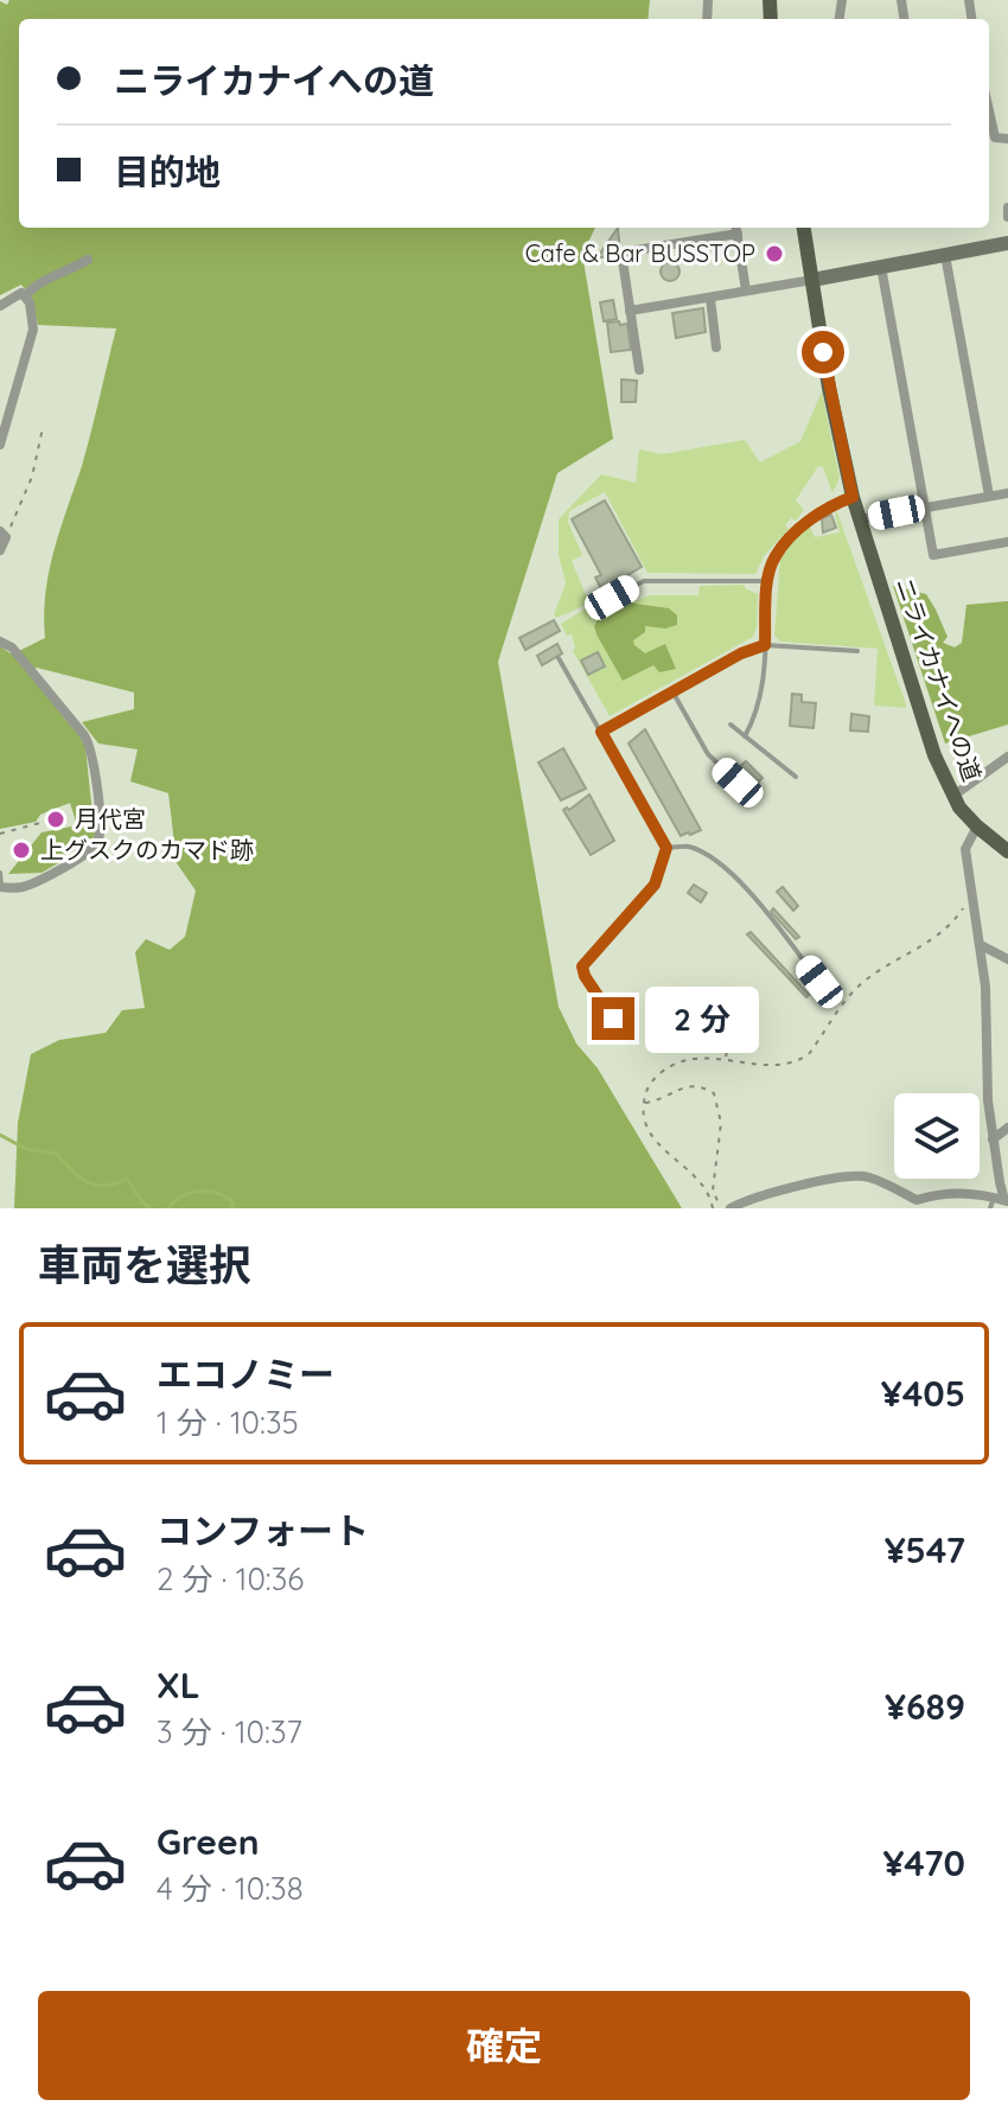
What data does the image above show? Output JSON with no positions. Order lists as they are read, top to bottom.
{
  "streets": {
    "main road": ["ニライカナイへの道"]
  },
  "places": ["Cafe & Bar BUSSTOP", "月代宮", "上グスクのカマド跡"],
  "page": {
    "banner": ["ニライカナイへの道", "目的地"],
    "bubble": "2 分",
    "heading": "車両を選択",
    "list": [
      {
        "name": "エコノミー",
        "note": "1 分 · 10:35",
        "value": "¥405"
      },
      {
        "name": "コンフォート",
        "note": "2 分 · 10:36",
        "value": "¥547"
      },
      {
        "name": "XL",
        "note": "3 分 · 10:37",
        "value": "¥689"
      },
      {
        "name": "Green",
        "note": "4 分 · 10:38",
        "value": "¥470"
      }
    ],
    "buttons": "確定"
  }
}
